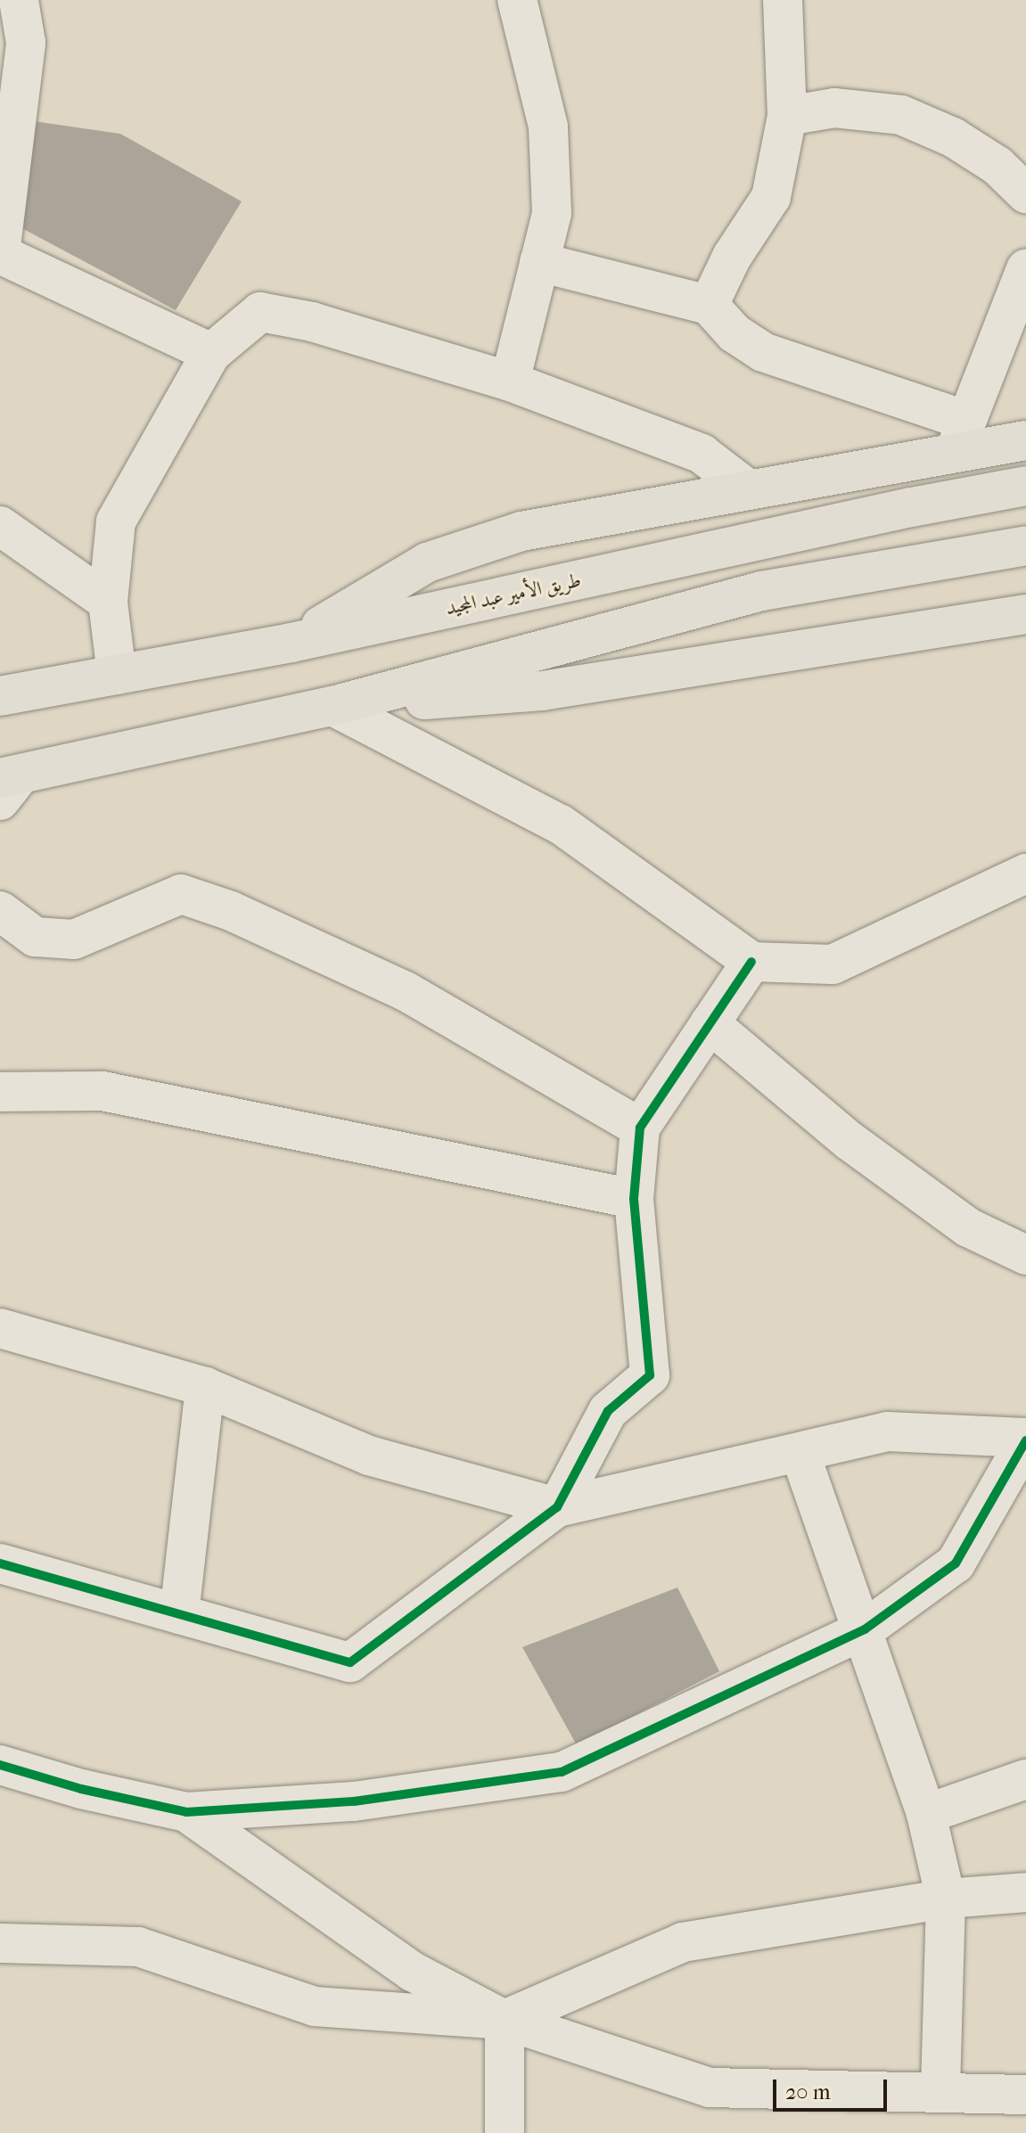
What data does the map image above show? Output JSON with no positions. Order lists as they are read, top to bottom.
{
  "streets": {
    "main road": ["طريق الأمير عبد المجيد"]
  },
  "scale_bar": "20 m"
}
